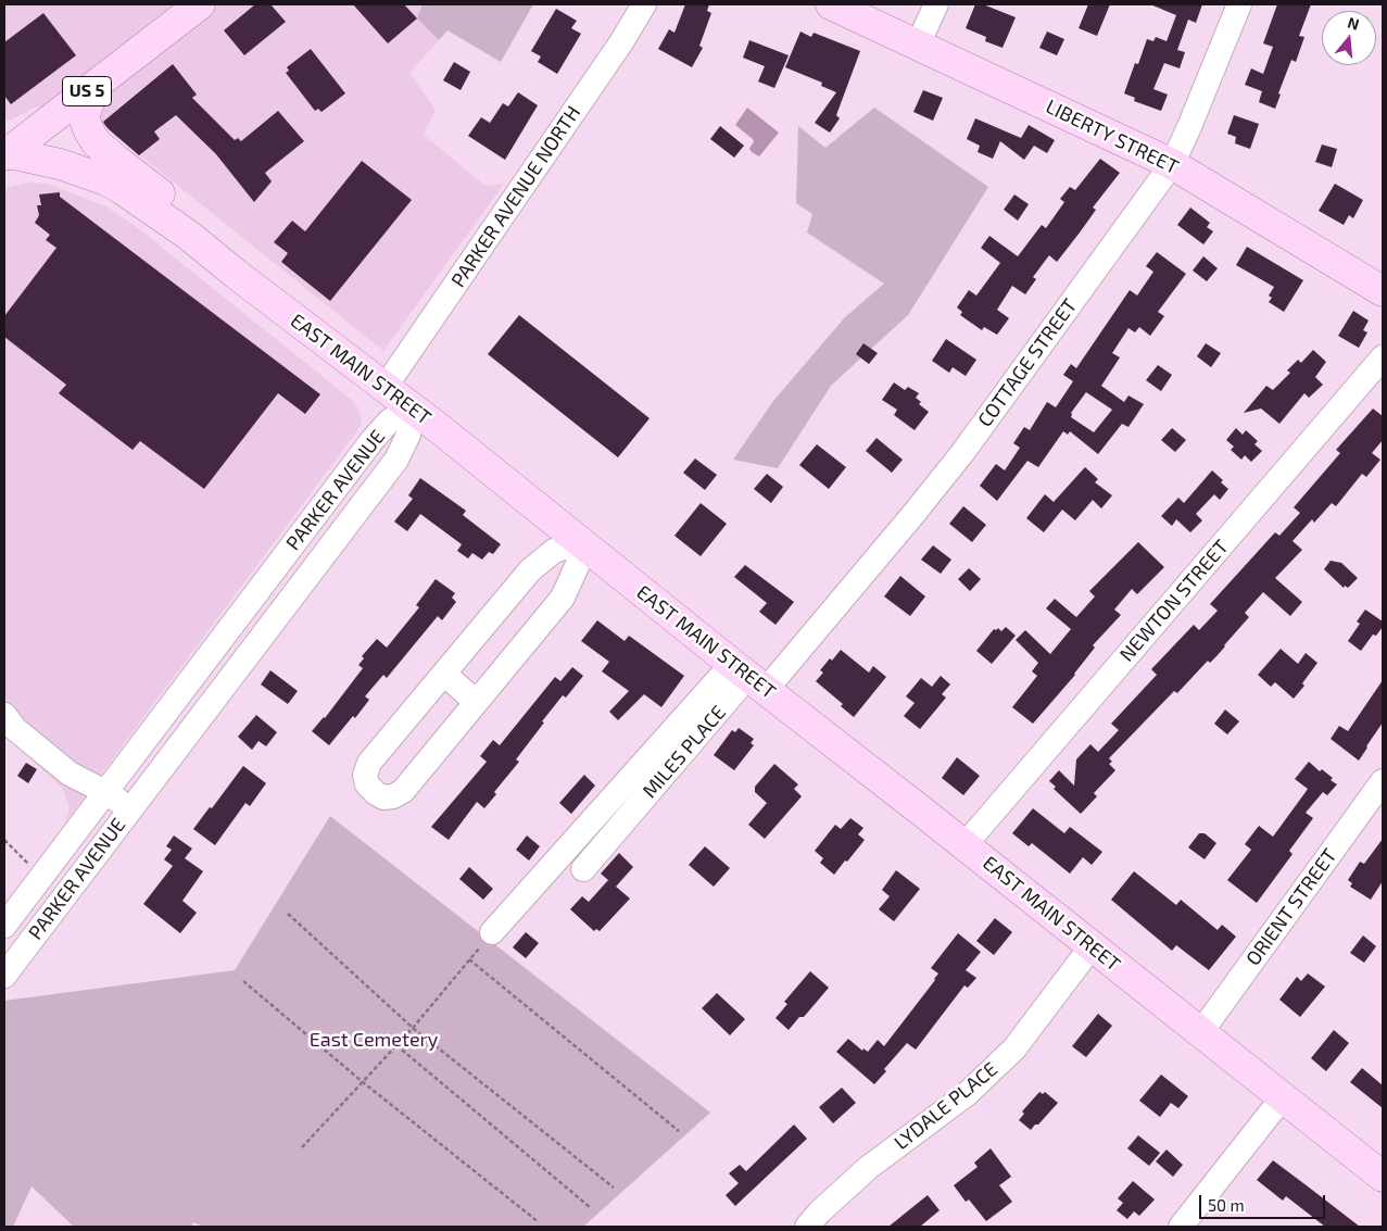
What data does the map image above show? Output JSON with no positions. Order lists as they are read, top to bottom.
{
  "streets": {
    "main road": ["US 5", "LIBERTY STREET", "EAST MAIN STREET"],
    "street": [
      "PARKER AVENUE NORTH",
      "COTTAGE STREET",
      "PARKER AVENUE",
      "NEWTON STREET",
      "MILES PLACE",
      "ORIENT STREET",
      "LYDALE PLACE"
    ]
  },
  "crossings": [
    ["US 5", "EAST MAIN STREET"],
    ["LIBERTY STREET", "COTTAGE STREET"],
    ["PARKER AVENUE NORTH", "EAST MAIN STREET"],
    ["COTTAGE STREET", "EAST MAIN STREET"],
    ["COTTAGE STREET", "MILES PLACE"],
    ["EAST MAIN STREET", "PARKER AVENUE"],
    ["EAST MAIN STREET", "NEWTON STREET"],
    ["EAST MAIN STREET", "MILES PLACE"],
    ["EAST MAIN STREET", "ORIENT STREET"],
    ["EAST MAIN STREET", "LYDALE PLACE"]
  ],
  "parks": ["East Cemetery"],
  "scale_bar": "50 m",
  "north": "top"
}
